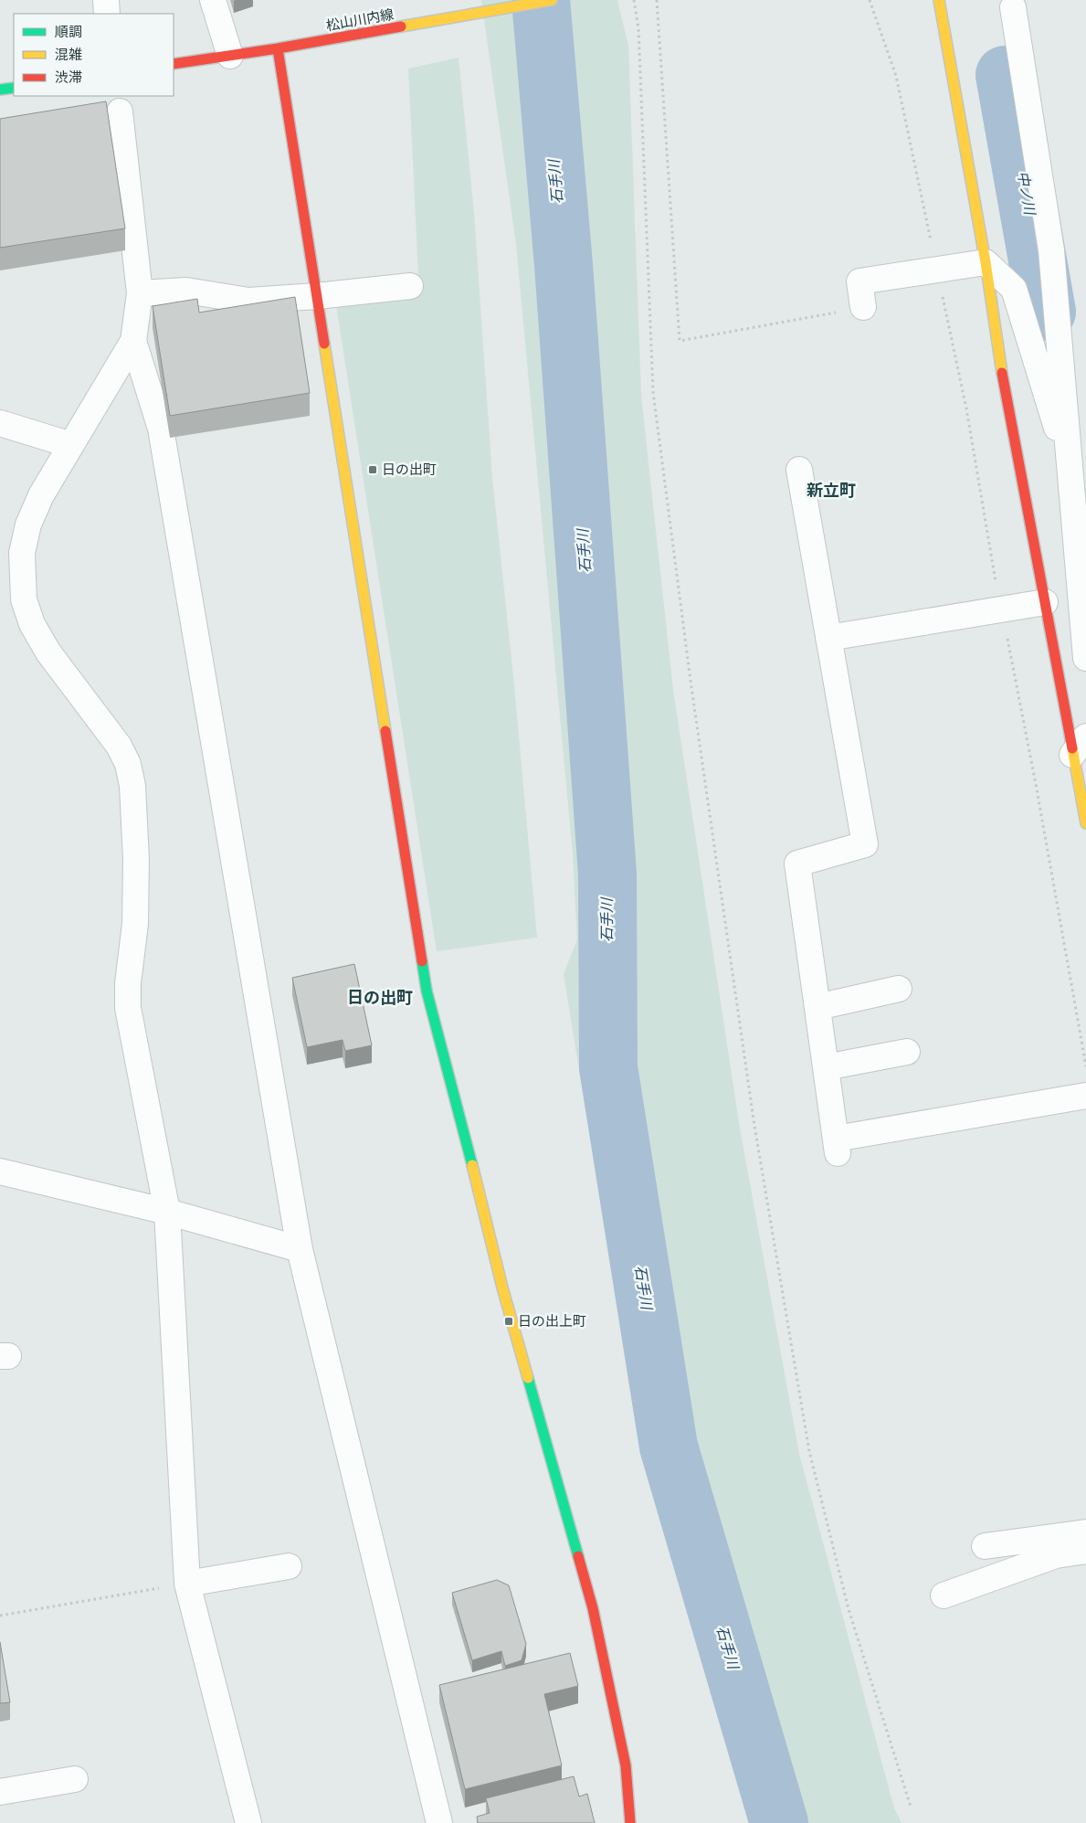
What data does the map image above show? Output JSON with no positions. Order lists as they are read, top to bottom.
{
  "streets": {
    "street": ["松山川内線"]
  },
  "districts": ["新立町", "日の出町"],
  "water": ["石手川", "中ノ川"],
  "places": {
    "transit": ["日の出町", "日の出上町"]
  },
  "legend": ["順調", "混雑", "渋滞"]
}
